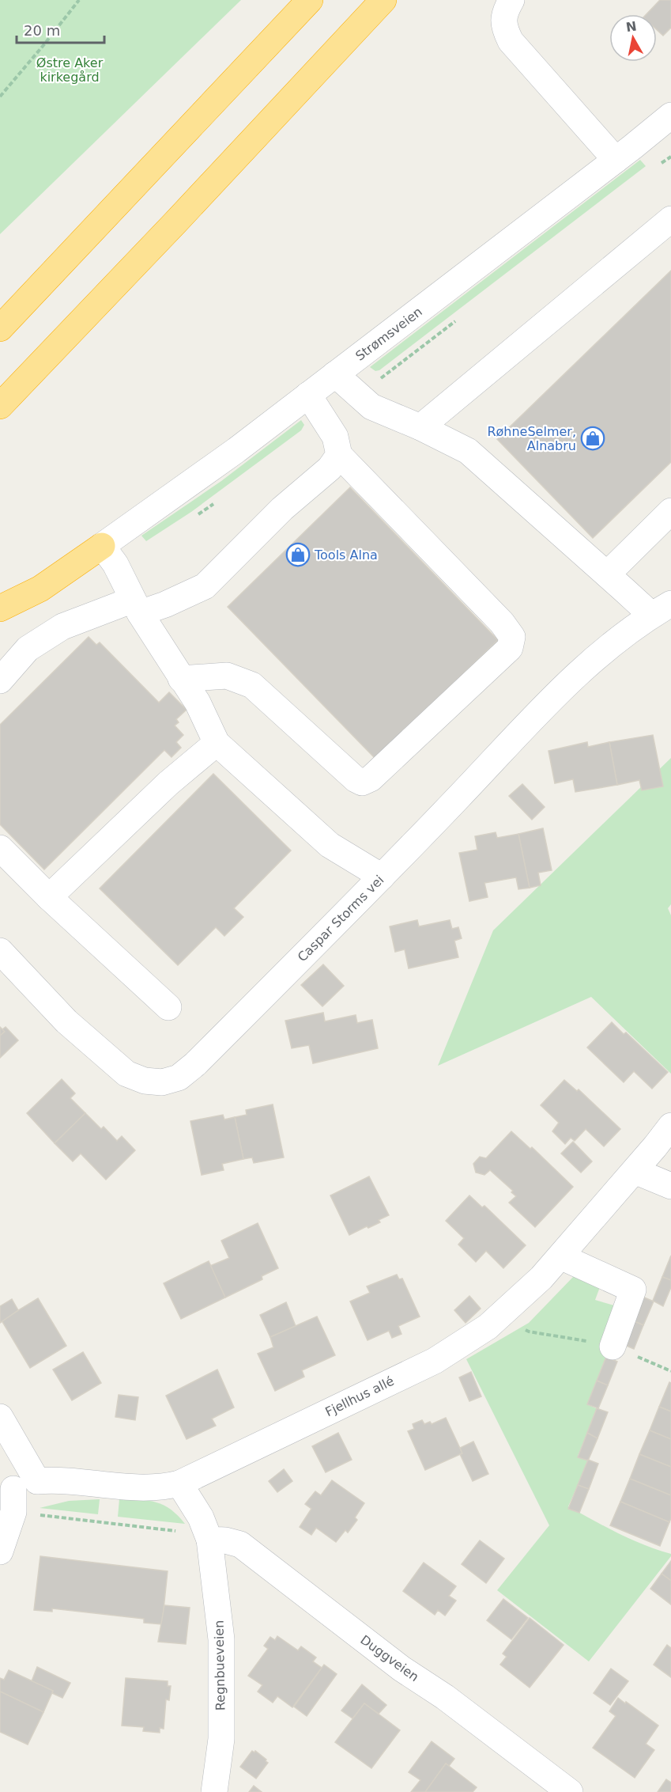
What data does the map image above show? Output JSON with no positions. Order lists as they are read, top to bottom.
{
  "streets": {
    "street": [
      "Strømsveien",
      "Caspar Storms vei",
      "Fjellhus allé",
      "Duggveien",
      "Regnbueveien"
    ]
  },
  "crossings": [
    ["Duggveien", "Regnbueveien"]
  ],
  "parks": ["Østre Aker kirkegård"],
  "places": {
    "shop": ["RøhneSelmer, Alnabru", "Tools Alna"]
  },
  "scale_bar": "20 m",
  "north": "top"
}
